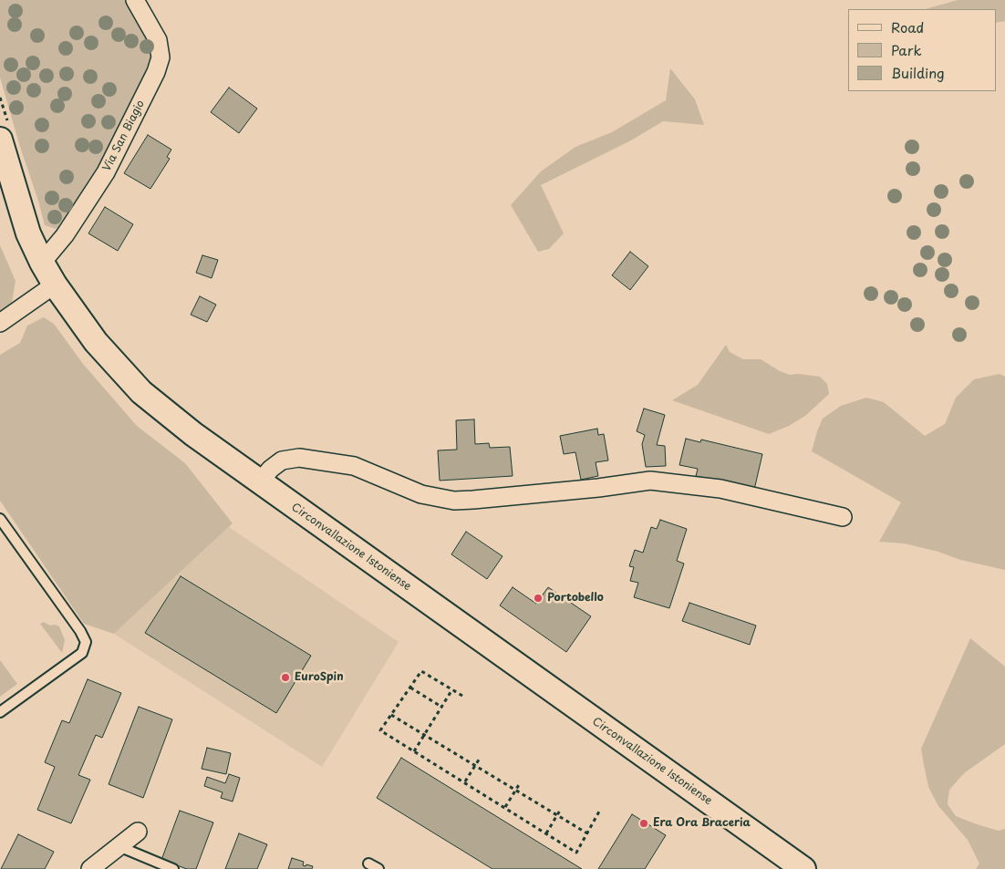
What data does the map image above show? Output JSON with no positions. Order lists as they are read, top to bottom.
{
  "streets": {
    "main road": ["Circonvallazione Istoniense"],
    "street": ["Via San Biagio"]
  },
  "crossings": [
    ["Via San Biagio", "Circonvallazione Istoniense"]
  ],
  "places": ["Portobello", "EuroSpin", "Era Ora Braceria"],
  "legend": ["Road", "Park", "Building"]
}
